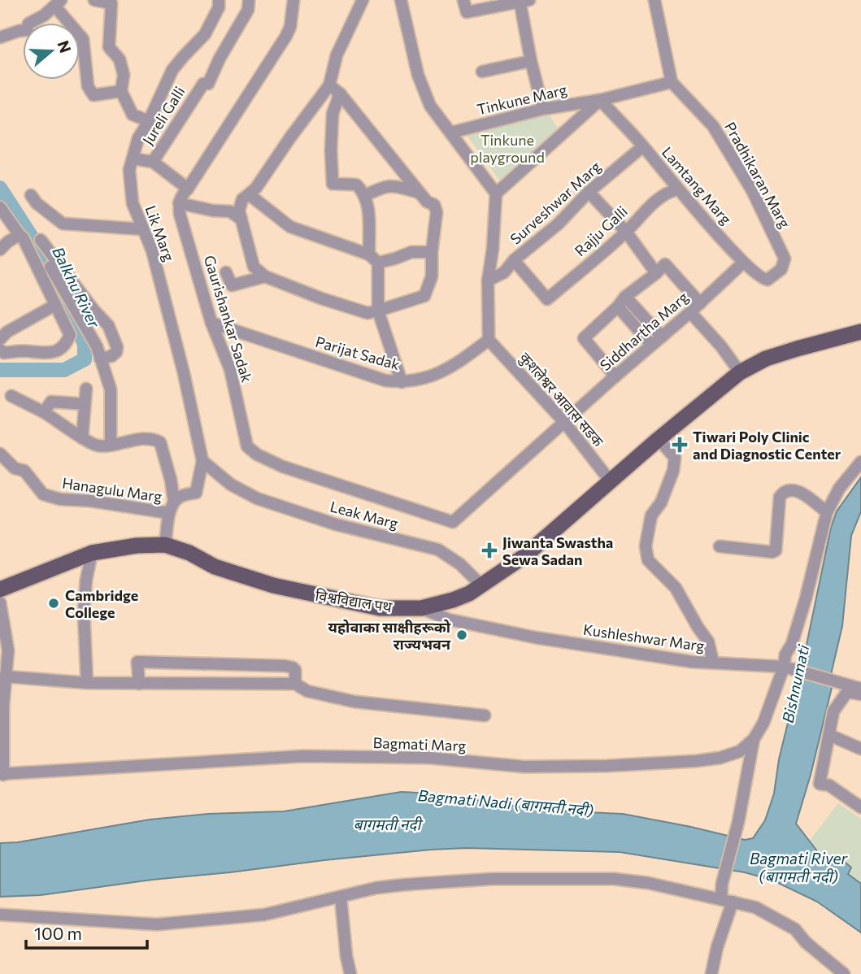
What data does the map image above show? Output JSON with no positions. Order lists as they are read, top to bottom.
{
  "streets": {
    "main road": ["विश्वविद्याल पथ"],
    "street": [
      "Tinkune Marg",
      "Jureli Galli",
      "Pradhikaran Marg",
      "Lamtang Marg",
      "Surveshwar Marg",
      "Rajju Galli",
      "Lik Marg",
      "Gaurishankar Sadak",
      "Siddhartha Marg",
      "Parijat Sadak",
      "कुशलेश्वर आवास सडक",
      "Hanagulu Marg",
      "Leak Marg",
      "Kushleshwar Marg",
      "Bagmati Marg"
    ]
  },
  "crossings": [
    ["Tinkune Marg", "Pradhikaran Marg"],
    ["Tinkune Marg", "Lamtang Marg"],
    ["Jureli Galli", "Lik Marg"],
    ["Pradhikaran Marg", "Lamtang Marg"],
    ["Lamtang Marg", "Surveshwar Marg"],
    ["Lamtang Marg", "Rajju Galli"],
    ["Lamtang Marg", "Siddhartha Marg"],
    ["Surveshwar Marg", "Rajju Galli"],
    ["Lik Marg", "Leak Marg"],
    ["Gaurishankar Sadak", "Siddhartha Marg"],
    ["Gaurishankar Sadak", "Parijat Sadak"],
    ["Gaurishankar Sadak", "कुशलेश्वर आवास सडक"],
    ["Siddhartha Marg", "कुशलेश्वर आवास सडक"],
    ["Parijat Sadak", "कुशलेश्वर आवास सडक"],
    ["कुशलेश्वर आवास सडक", "विश्वविद्याल पथ"],
    ["Leak Marg", "विश्वविद्याल पथ"],
    ["विश्वविद्याल पथ", "Kushleshwar Marg"]
  ],
  "water": [
    "Balkhu River",
    "Bishnumati",
    "Bagmati Nadi (बागमती नदी)",
    "बागमती नदी",
    "Bagmati River (बागमती नदी)"
  ],
  "parks": ["Tinkune playground"],
  "places": {
    "health": ["Tiwari Poly Clinic and Diagnostic Center", "Jiwanta Swastha Sewa Sadan"],
    "other": ["Cambridge College", "यहोवाका साक्षीहरूको राज्यभवन"]
  },
  "scale_bar": "100 m",
  "north": "right"
}
